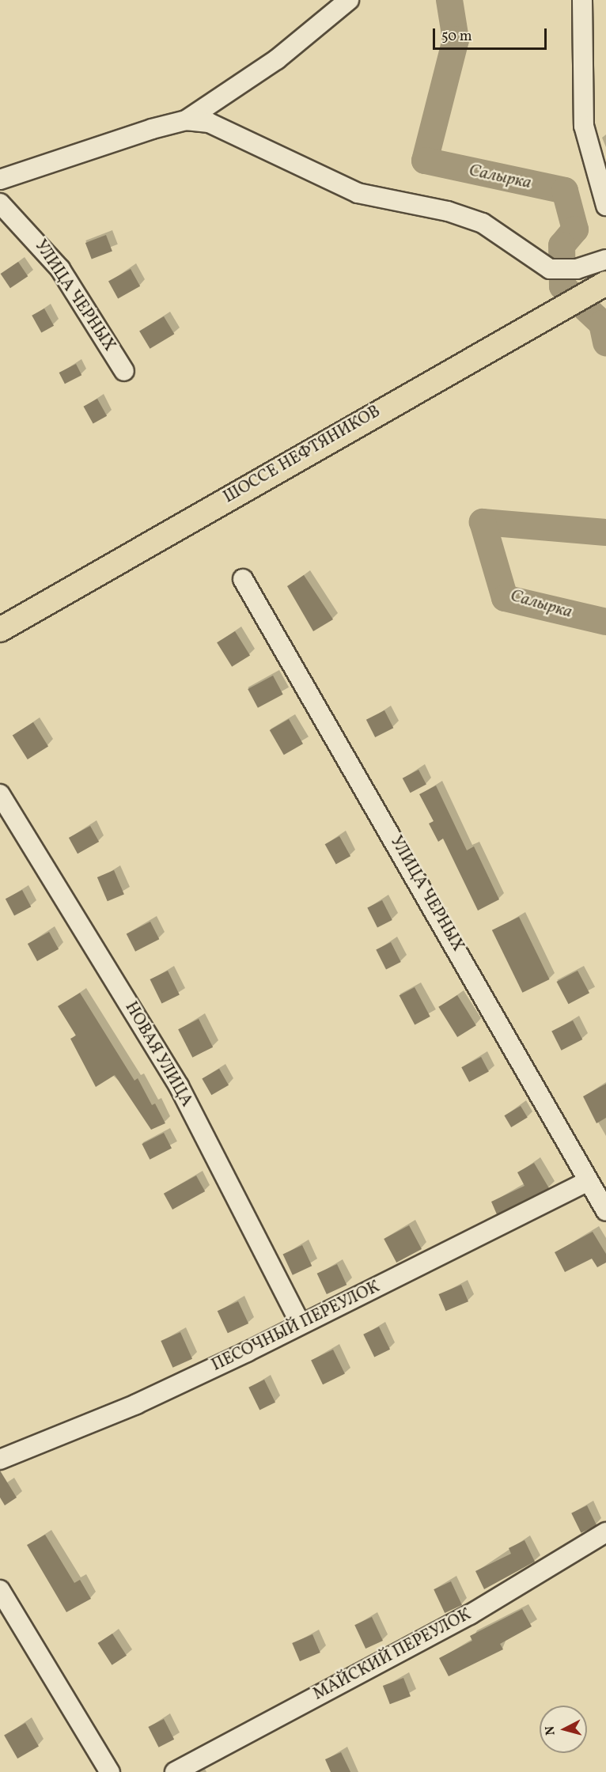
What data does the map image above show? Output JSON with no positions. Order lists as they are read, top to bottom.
{
  "streets": {
    "main road": ["ШОССЕ НЕФТЯНИКОВ"],
    "street": [
      "УЛИЦА ЧЕРНЫХ",
      "НОВАЯ УЛИЦА",
      "ПЕСОЧНЫЙ ПЕРЕУЛОК",
      "МАЙСКИЙ ПЕРЕУЛОК"
    ]
  },
  "crossings": [
    ["УЛИЦА ЧЕРНЫХ", "ПЕСОЧНЫЙ ПЕРЕУЛОК"],
    ["НОВАЯ УЛИЦА", "ПЕСОЧНЫЙ ПЕРЕУЛОК"]
  ],
  "water": ["Салырка"],
  "scale_bar": "50 m",
  "north": "left"
}
